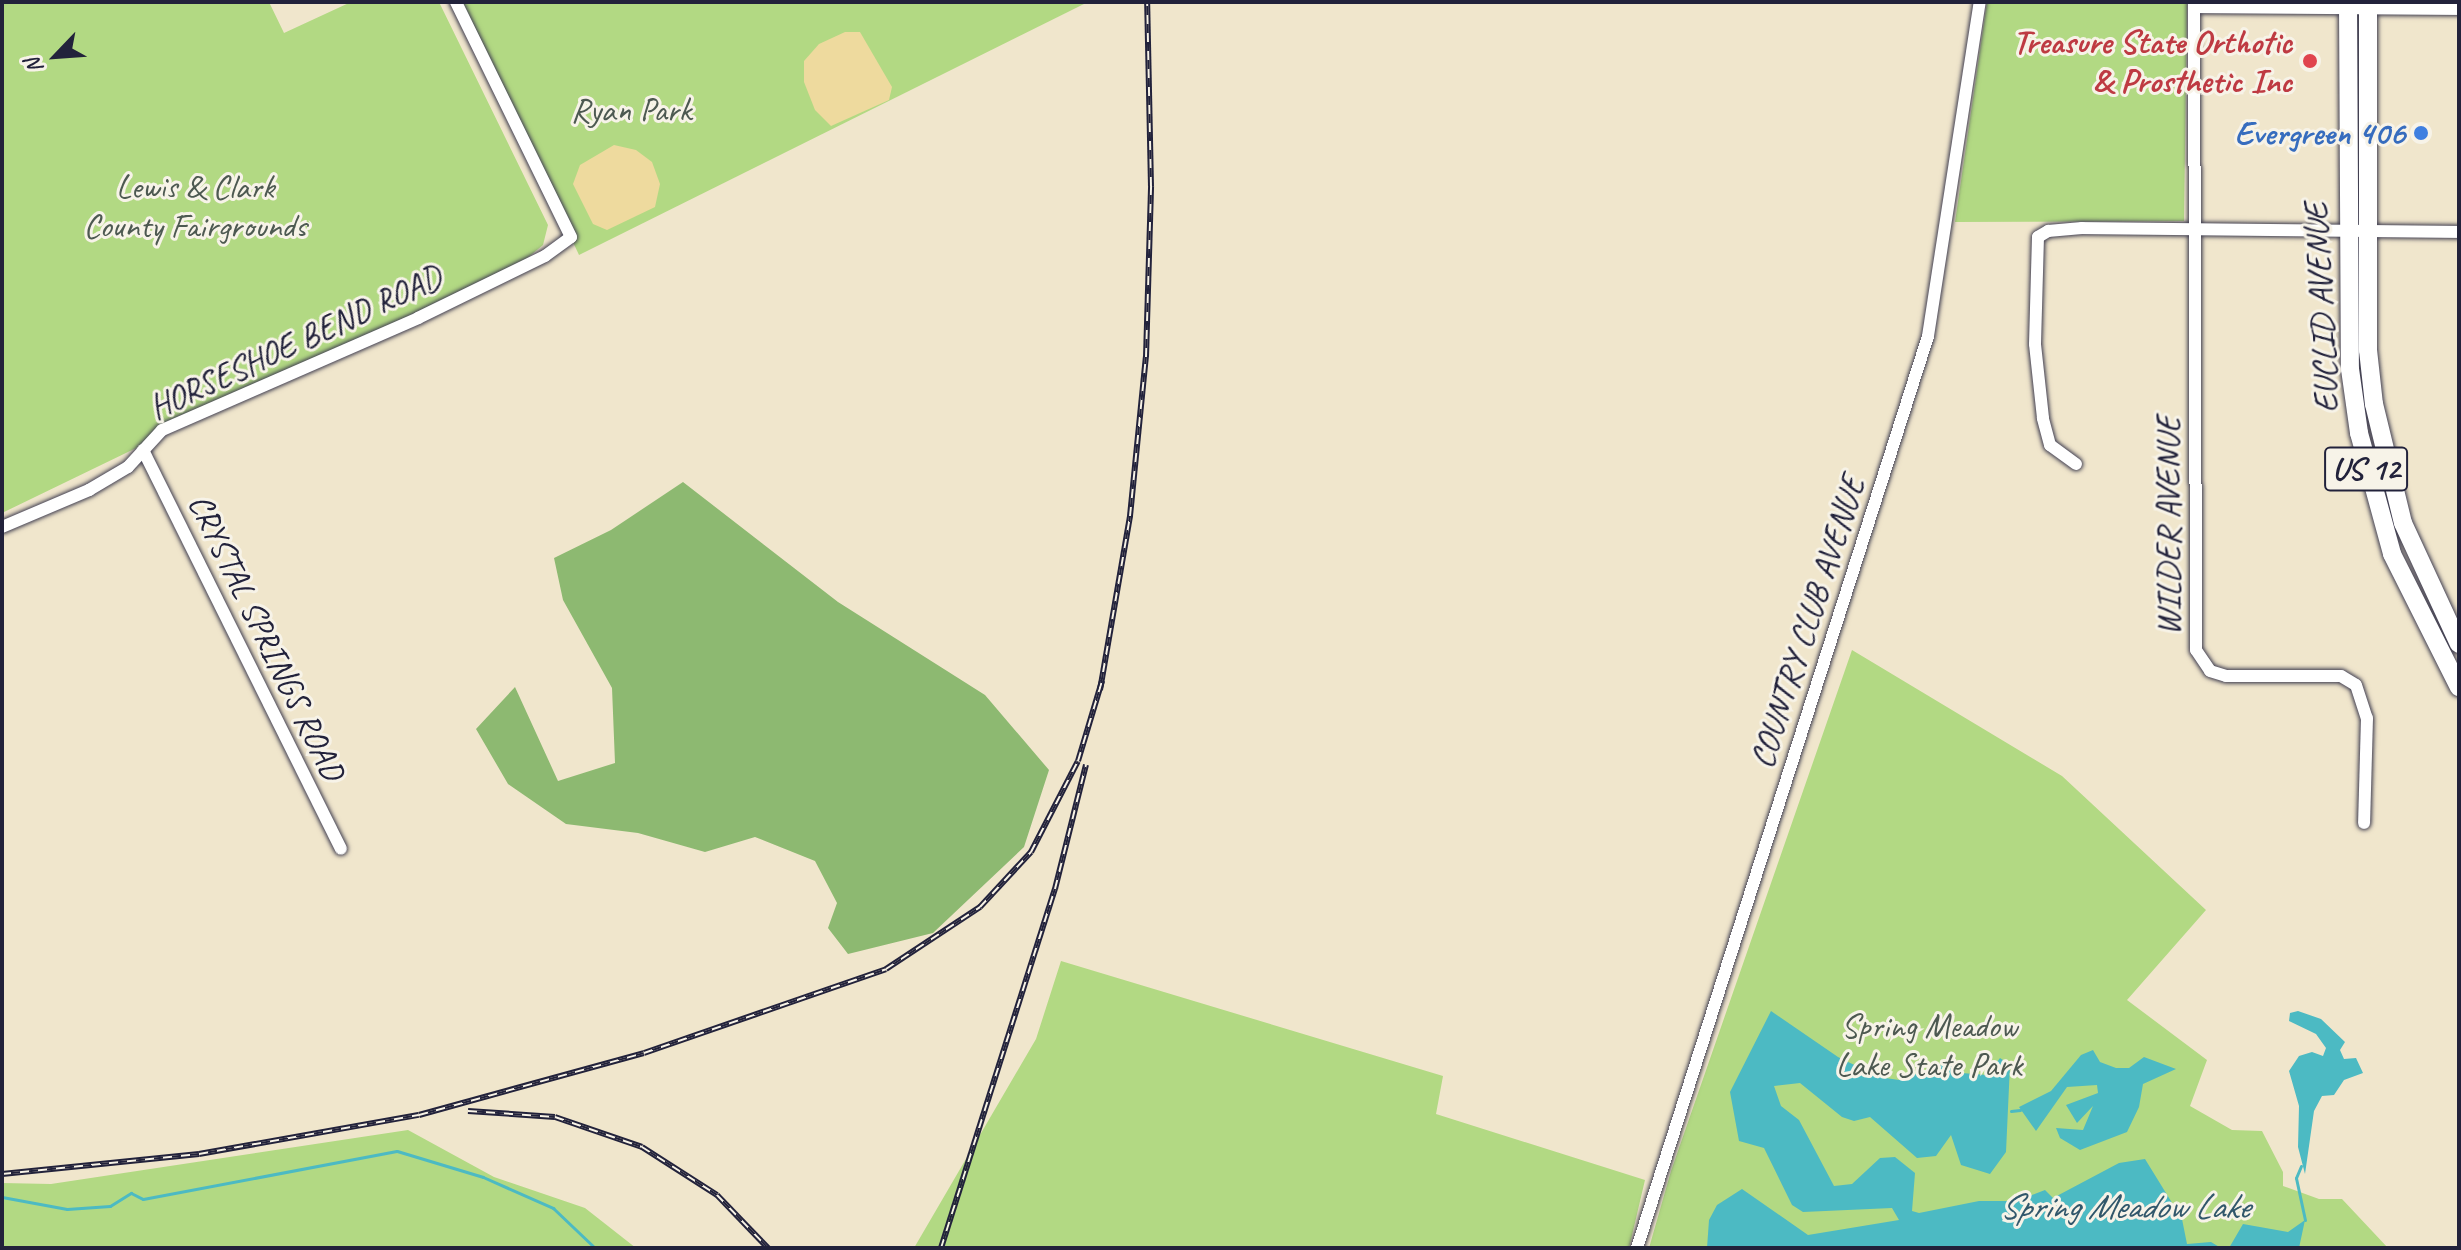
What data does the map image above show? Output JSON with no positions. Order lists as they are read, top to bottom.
{
  "streets": {
    "highway": ["EUCLID AVENUE", "US 12"],
    "street": [
      "HORSESHOE BEND ROAD",
      "WILDER AVENUE",
      "COUNTRY CLUB AVENUE",
      "CRYSTAL SPRINGS ROAD"
    ]
  },
  "crossings": [
    ["HORSESHOE BEND ROAD", "CRYSTAL SPRINGS ROAD"]
  ],
  "water": ["Spring Meadow Lake"],
  "parks": ["Ryan Park", "Lewis & Clark County Fairgrounds", "Spring Meadow Lake State Park"],
  "places": ["Treasure State Orthotic & Prosthetic Inc", "Evergreen 406"],
  "north": "bottom left"
}
